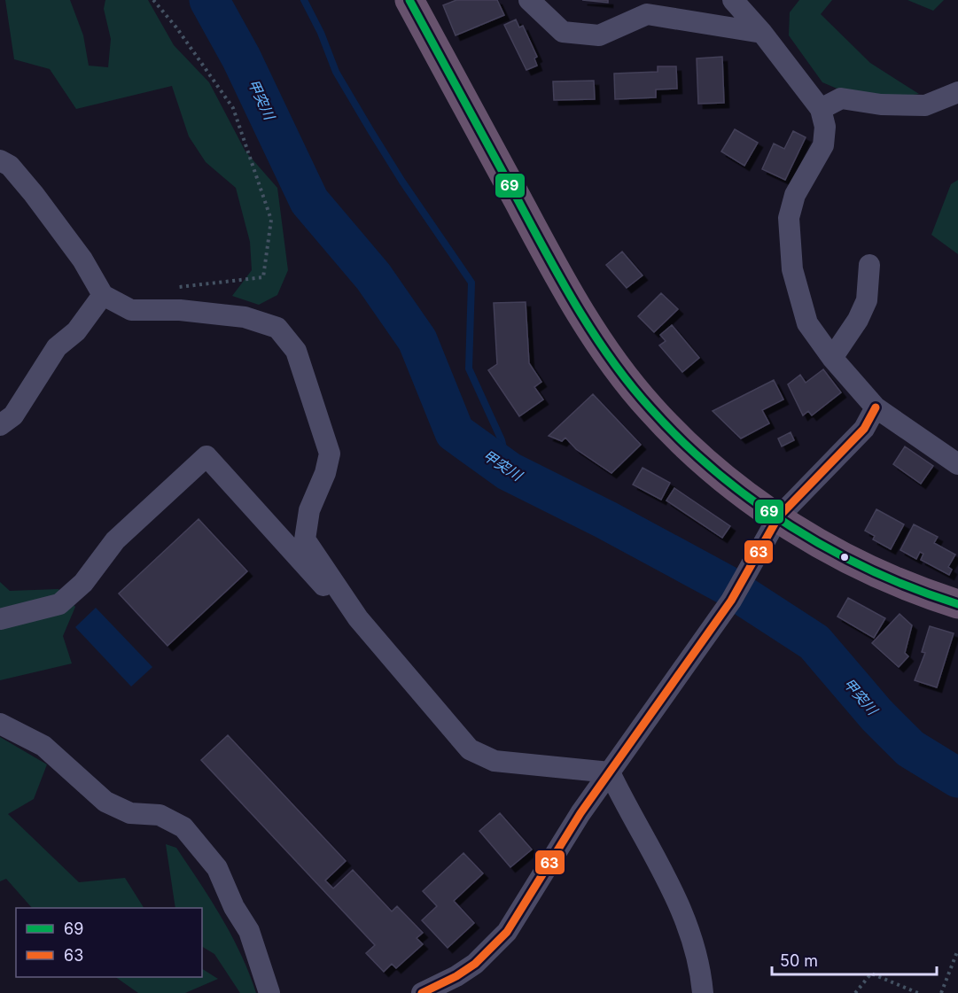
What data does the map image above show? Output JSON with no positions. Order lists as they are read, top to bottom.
{
  "water": ["甲突川"],
  "lines": ["transit line 69", "transit line 63"],
  "legend": ["69", "63"],
  "scale_bar": "50 m"
}
